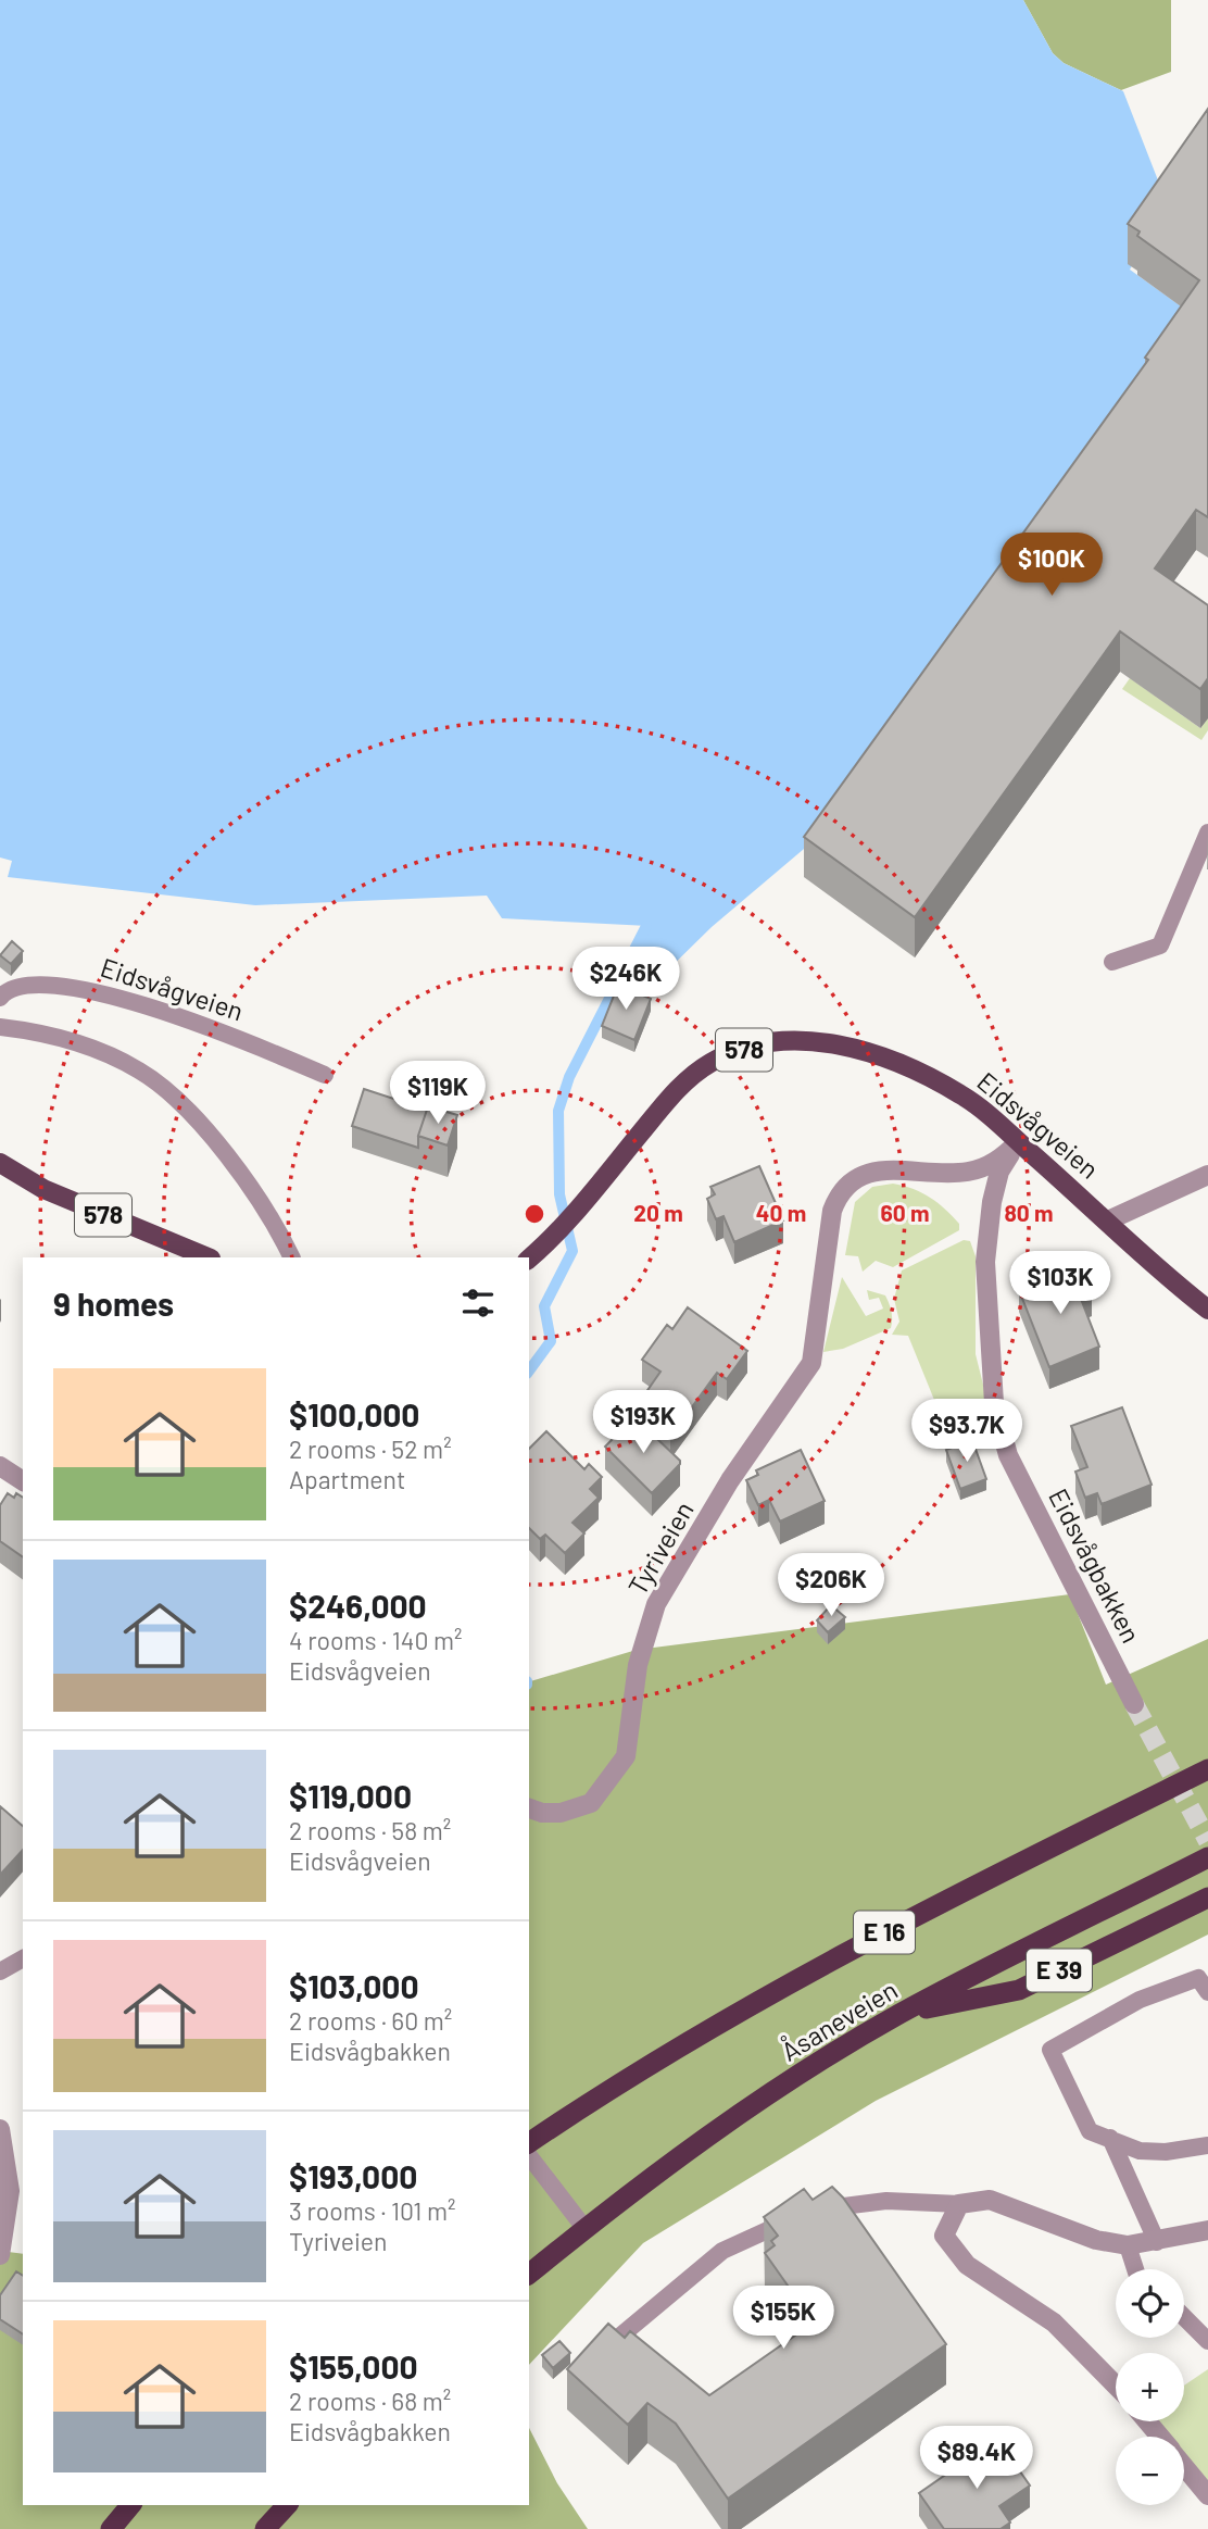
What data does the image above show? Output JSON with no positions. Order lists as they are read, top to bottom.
{
  "streets": {
    "highway": ["E 16", "E 39", "Åsaneveien"],
    "main road": ["Eidsvågveien", "578"],
    "street": ["Tyriveien", "Eidsvågbakken"]
  },
  "crossings": [
    ["Eidsvågveien", "Tyriveien"],
    ["Eidsvågveien", "Eidsvågbakken"],
    ["Tyriveien", "Eidsvågbakken"],
    ["E 39", "Åsaneveien"]
  ],
  "page": {
    "price": [
      "$100K",
      "$246K",
      "$119K",
      "$103K",
      "$193K",
      "$93.7K",
      "$206K",
      "$155K",
      "$89.4K"
    ],
    "heading": "9 homes",
    "list": [
      {
        "name": "$100,000",
        "note": "2 rooms · 52 m² · Apartment"
      },
      {
        "name": "$246,000",
        "note": "4 rooms · 140 m² · Eidsvågveien"
      },
      {
        "name": "$119,000",
        "note": "2 rooms · 58 m² · Eidsvågveien"
      },
      {
        "name": "$103,000",
        "note": "2 rooms · 60 m² · Eidsvågbakken"
      },
      {
        "name": "$193,000",
        "note": "3 rooms · 101 m² · Tyriveien"
      },
      {
        "name": "$155,000",
        "note": "2 rooms · 68 m² · Eidsvågbakken"
      }
    ],
    "map_buttons": ["+", "−"]
  },
  "rings": [
    "20 m",
    "40 m",
    "60 m",
    "80 m"
  ]
}
